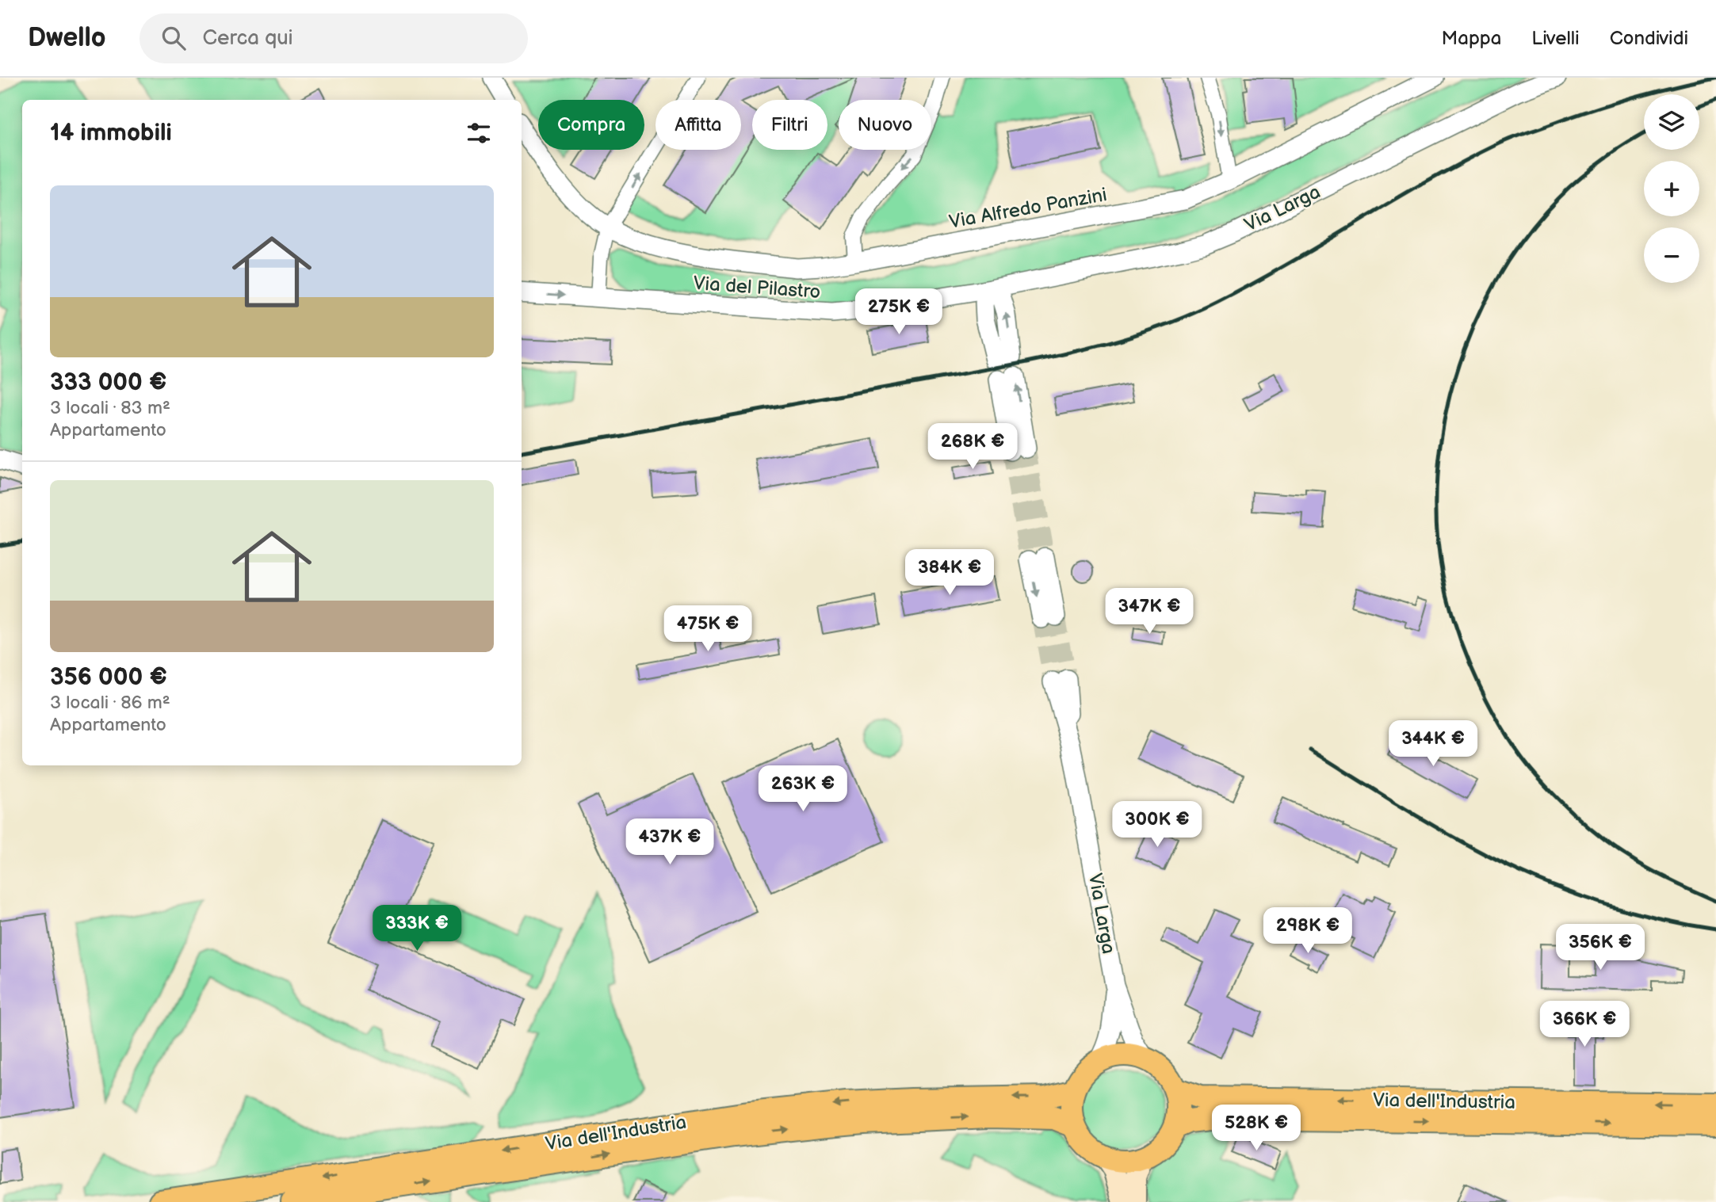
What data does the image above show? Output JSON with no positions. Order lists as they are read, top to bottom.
{
  "streets": {
    "main road": ["Via dell'Industria"],
    "street": ["Via Alfredo Panzini", "Via Larga", "Via del Pilastro"]
  },
  "crossings": [
    ["Via Larga", "Via del Pilastro"],
    ["Via Larga", "Via dell'Industria"]
  ],
  "page": {
    "header": "Dwello",
    "search": "Cerca qui",
    "nav": ["Mappa", "Livelli", "Condividi"],
    "map_buttons": ["+", "−"],
    "chip": [
      "Compra",
      "Affitta",
      "Filtri",
      "Nuovo"
    ],
    "heading": "14 immobili",
    "list": [
      {
        "name": "333 000 €",
        "note": "3 locali · 83 m² · Appartamento"
      },
      {
        "name": "356 000 €",
        "note": "3 locali · 86 m² · Appartamento"
      }
    ],
    "price": [
      "275K €",
      "268K €",
      "384K €",
      "347K €",
      "475K €",
      "344K €",
      "263K €",
      "300K €",
      "437K €",
      "333K €",
      "298K €",
      "356K €",
      "366K €",
      "528K €"
    ]
  }
}
